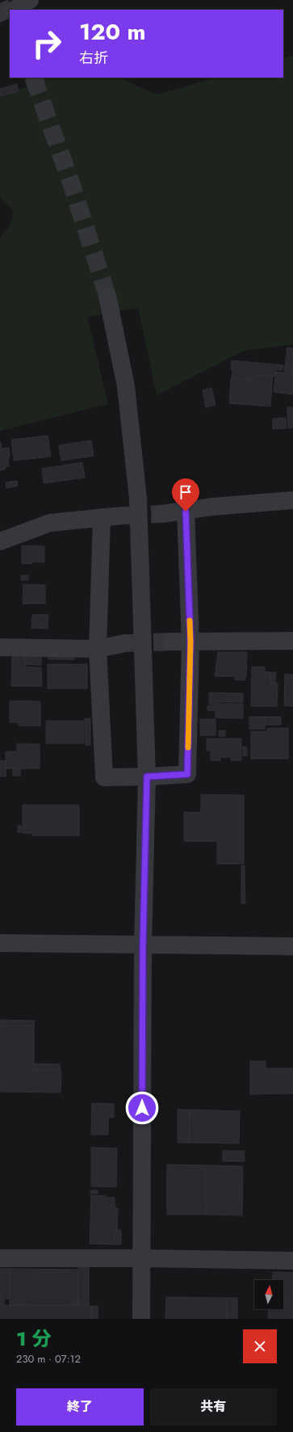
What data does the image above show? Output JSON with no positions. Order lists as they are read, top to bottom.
{
  "north": "top",
  "page": {
    "turn": ["120 m", "右折"],
    "heading": ["1 分", "230 m · 07:12"],
    "buttons": ["終了", "共有"]
  }
}
